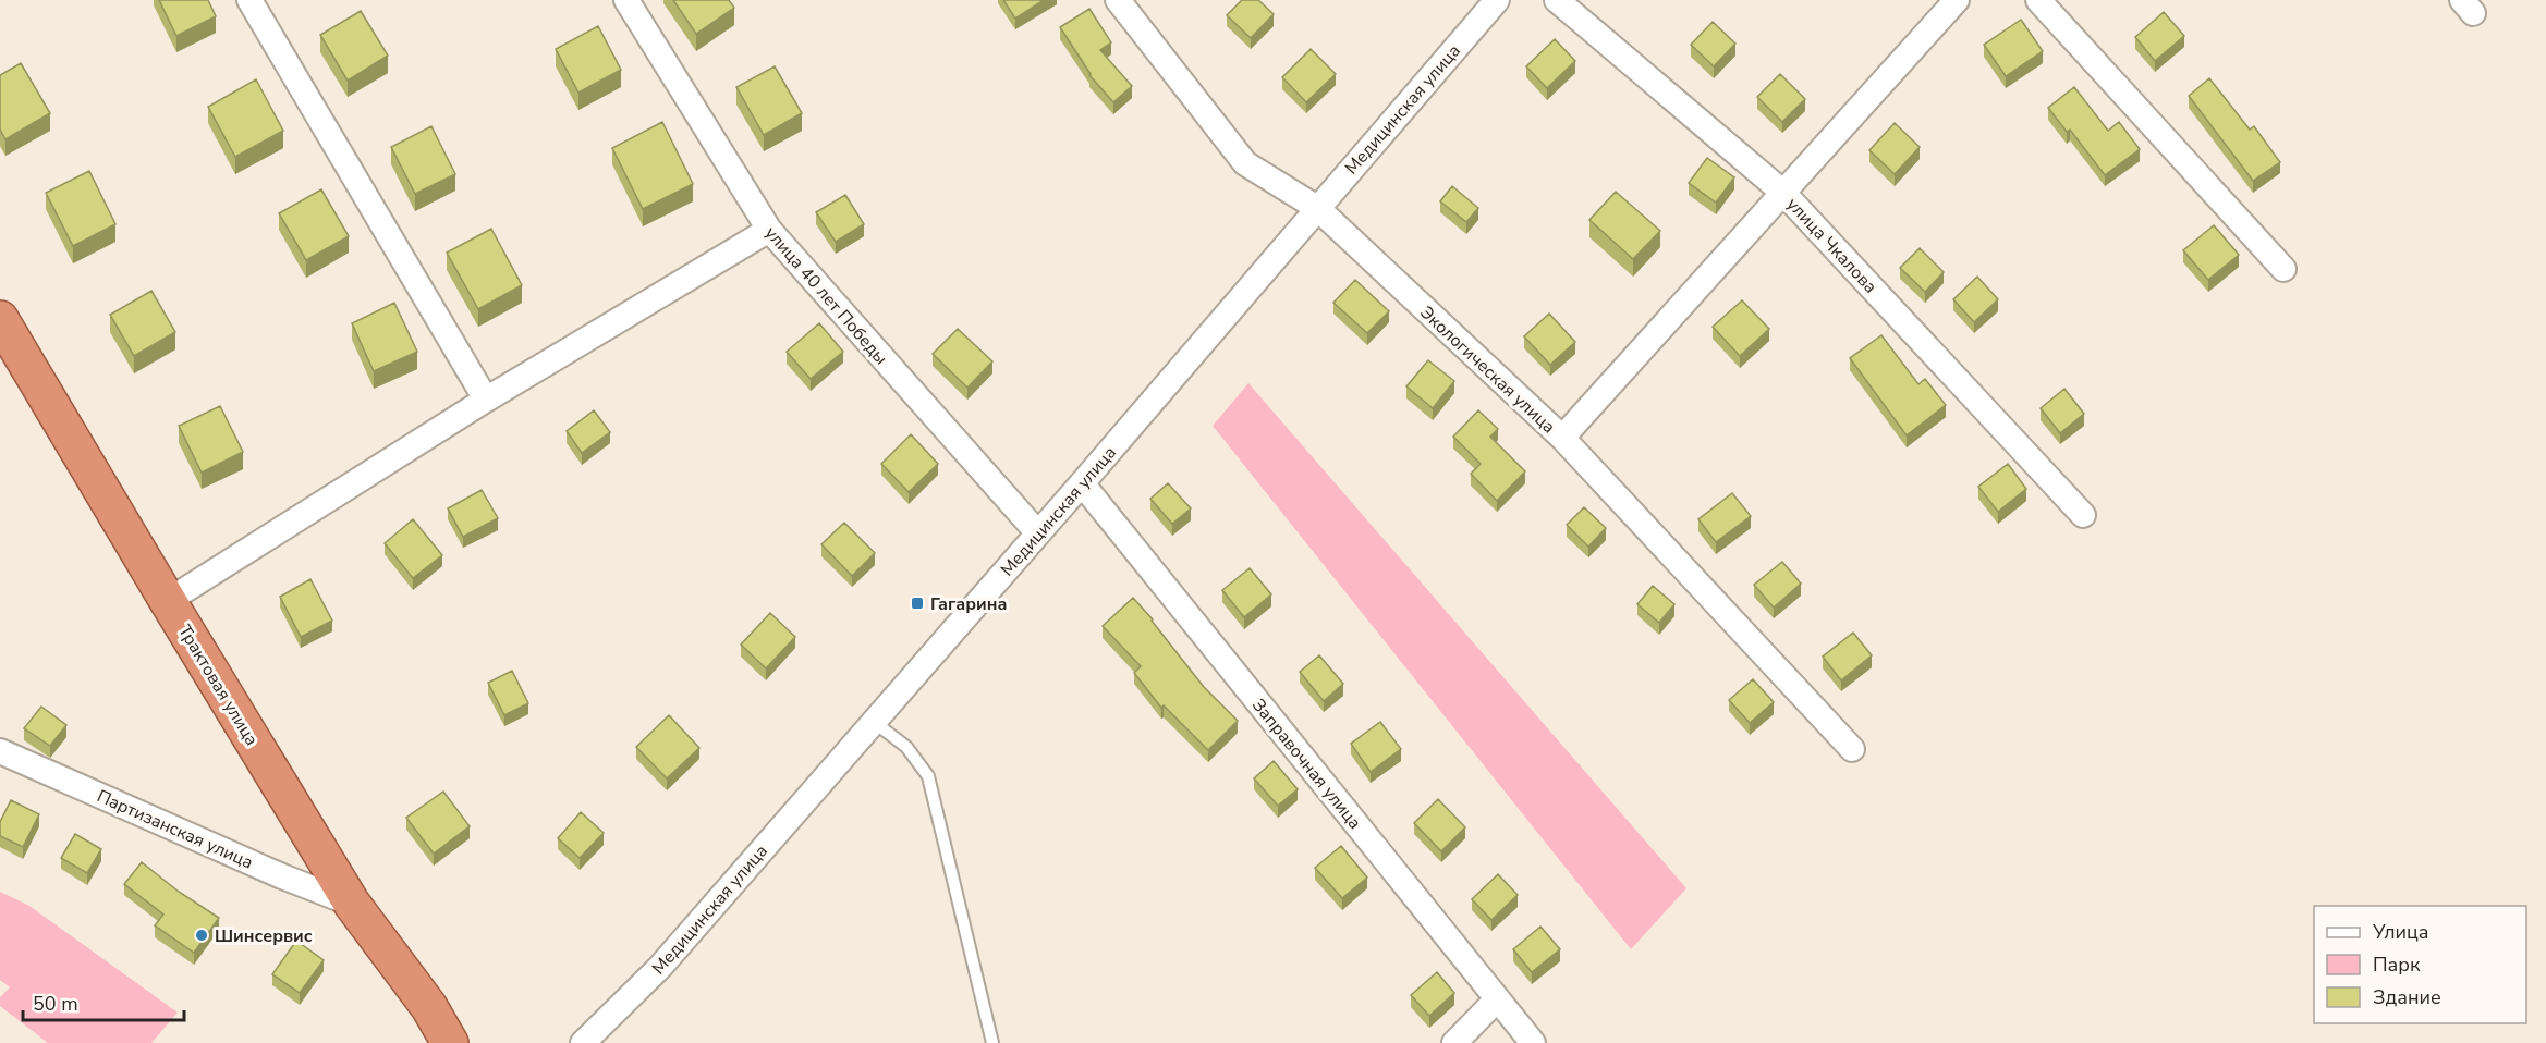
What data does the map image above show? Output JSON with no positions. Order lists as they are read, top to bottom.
{
  "streets": {
    "highway": ["Трактовая улица"],
    "street": [
      "Медицинская улица",
      "улица Чкалова",
      "улица 40 лет Победы",
      "Экологическая улица",
      "Заправочная улица",
      "Партизанская улица"
    ]
  },
  "crossings": [
    ["Медицинская улица", "улица 40 лет Победы"],
    ["Медицинская улица", "Экологическая улица"],
    ["Медицинская улица", "Заправочная улица"],
    ["Трактовая улица", "Партизанская улица"]
  ],
  "places": {
    "transit": ["Гагарина"],
    "other": ["Шинсервис"]
  },
  "legend": ["Улица", "Парк", "Здание"],
  "scale_bar": "50 m"
}
